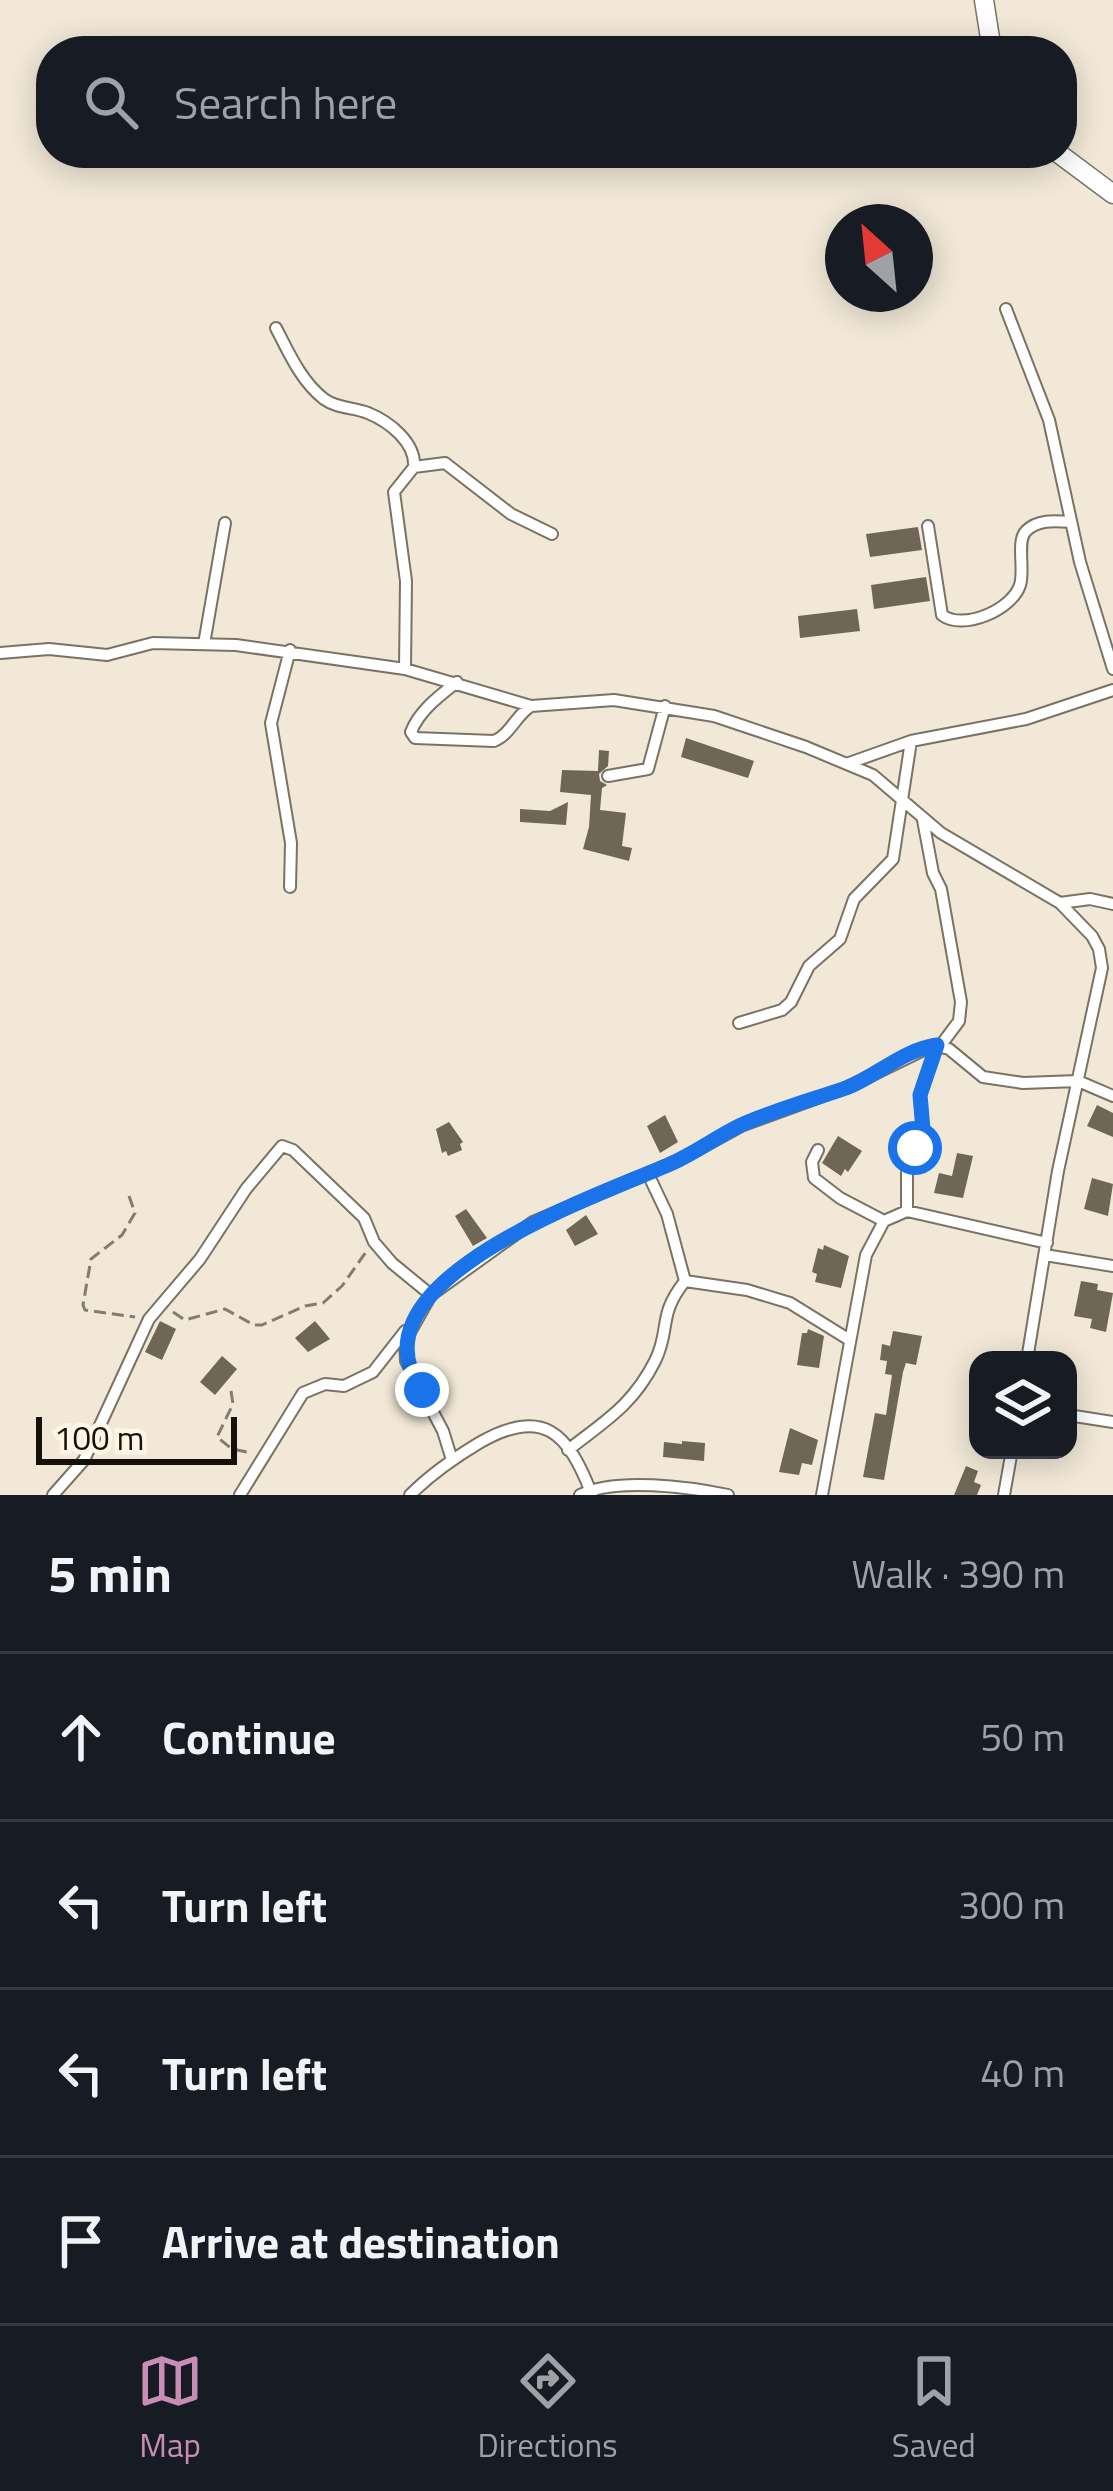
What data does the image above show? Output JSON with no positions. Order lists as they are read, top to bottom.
{
  "scale_bar": "100 m",
  "north": "top left",
  "page": {
    "search": "Search here",
    "scale": "100 m",
    "heading": ["5 min", "Walk · 390 m"],
    "list": [
      ["Continue", "50 m"],
      ["Turn left", "300 m"],
      ["Turn left", "40 m"],
      "Arrive at destination"
    ],
    "nav": ["Map", "Directions", "Saved"]
  }
}
